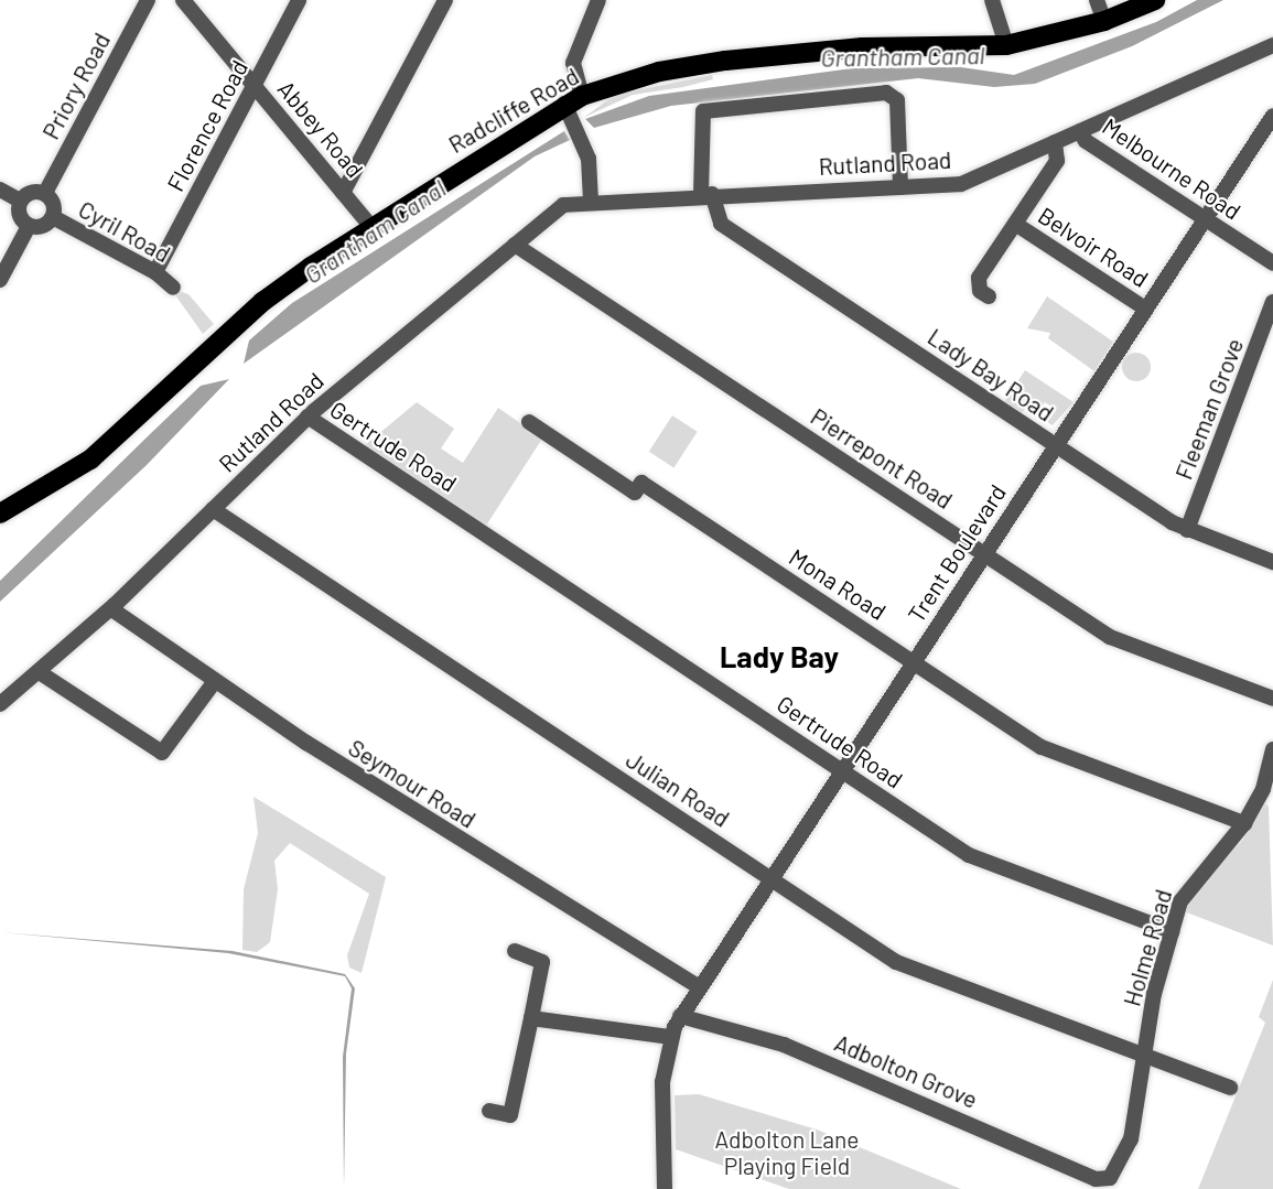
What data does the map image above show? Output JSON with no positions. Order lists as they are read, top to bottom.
{
  "streets": {
    "highway": ["Radcliffe Road"],
    "street": [
      "Priory Road",
      "Florence Road",
      "Abbey Road",
      "Rutland Road",
      "Melbourne Road",
      "Cyril Road",
      "Belvoir Road",
      "Lady Bay Road",
      "Fleeman Grove",
      "Gertrude Road",
      "Pierrepont Road",
      "Trent Boulevard",
      "Mona Road",
      "Seymour Road",
      "Julian Road",
      "Holme Road",
      "Adbolton Grove"
    ]
  },
  "crossings": [
    ["Priory Road", "Cyril Road"],
    ["Radcliffe Road", "Abbey Road"],
    ["Florence Road", "Abbey Road"],
    ["Florence Road", "Cyril Road"],
    ["Rutland Road", "Melbourne Road"],
    ["Rutland Road", "Lady Bay Road"],
    ["Rutland Road", "Gertrude Road"],
    ["Rutland Road", "Pierrepont Road"],
    ["Rutland Road", "Seymour Road"],
    ["Rutland Road", "Julian Road"],
    ["Melbourne Road", "Trent Boulevard"],
    ["Belvoir Road", "Trent Boulevard"],
    ["Lady Bay Road", "Fleeman Grove"],
    ["Lady Bay Road", "Trent Boulevard"],
    ["Gertrude Road", "Trent Boulevard"],
    ["Gertrude Road", "Holme Road"],
    ["Pierrepont Road", "Trent Boulevard"],
    ["Trent Boulevard", "Mona Road"],
    ["Trent Boulevard", "Seymour Road"],
    ["Trent Boulevard", "Julian Road"],
    ["Trent Boulevard", "Adbolton Grove"],
    ["Mona Road", "Holme Road"],
    ["Julian Road", "Holme Road"],
    ["Holme Road", "Adbolton Grove"]
  ],
  "districts": ["Lady Bay"],
  "water": ["Grantham Canal"],
  "parks": ["Adbolton Lane Playing Field"]
}
